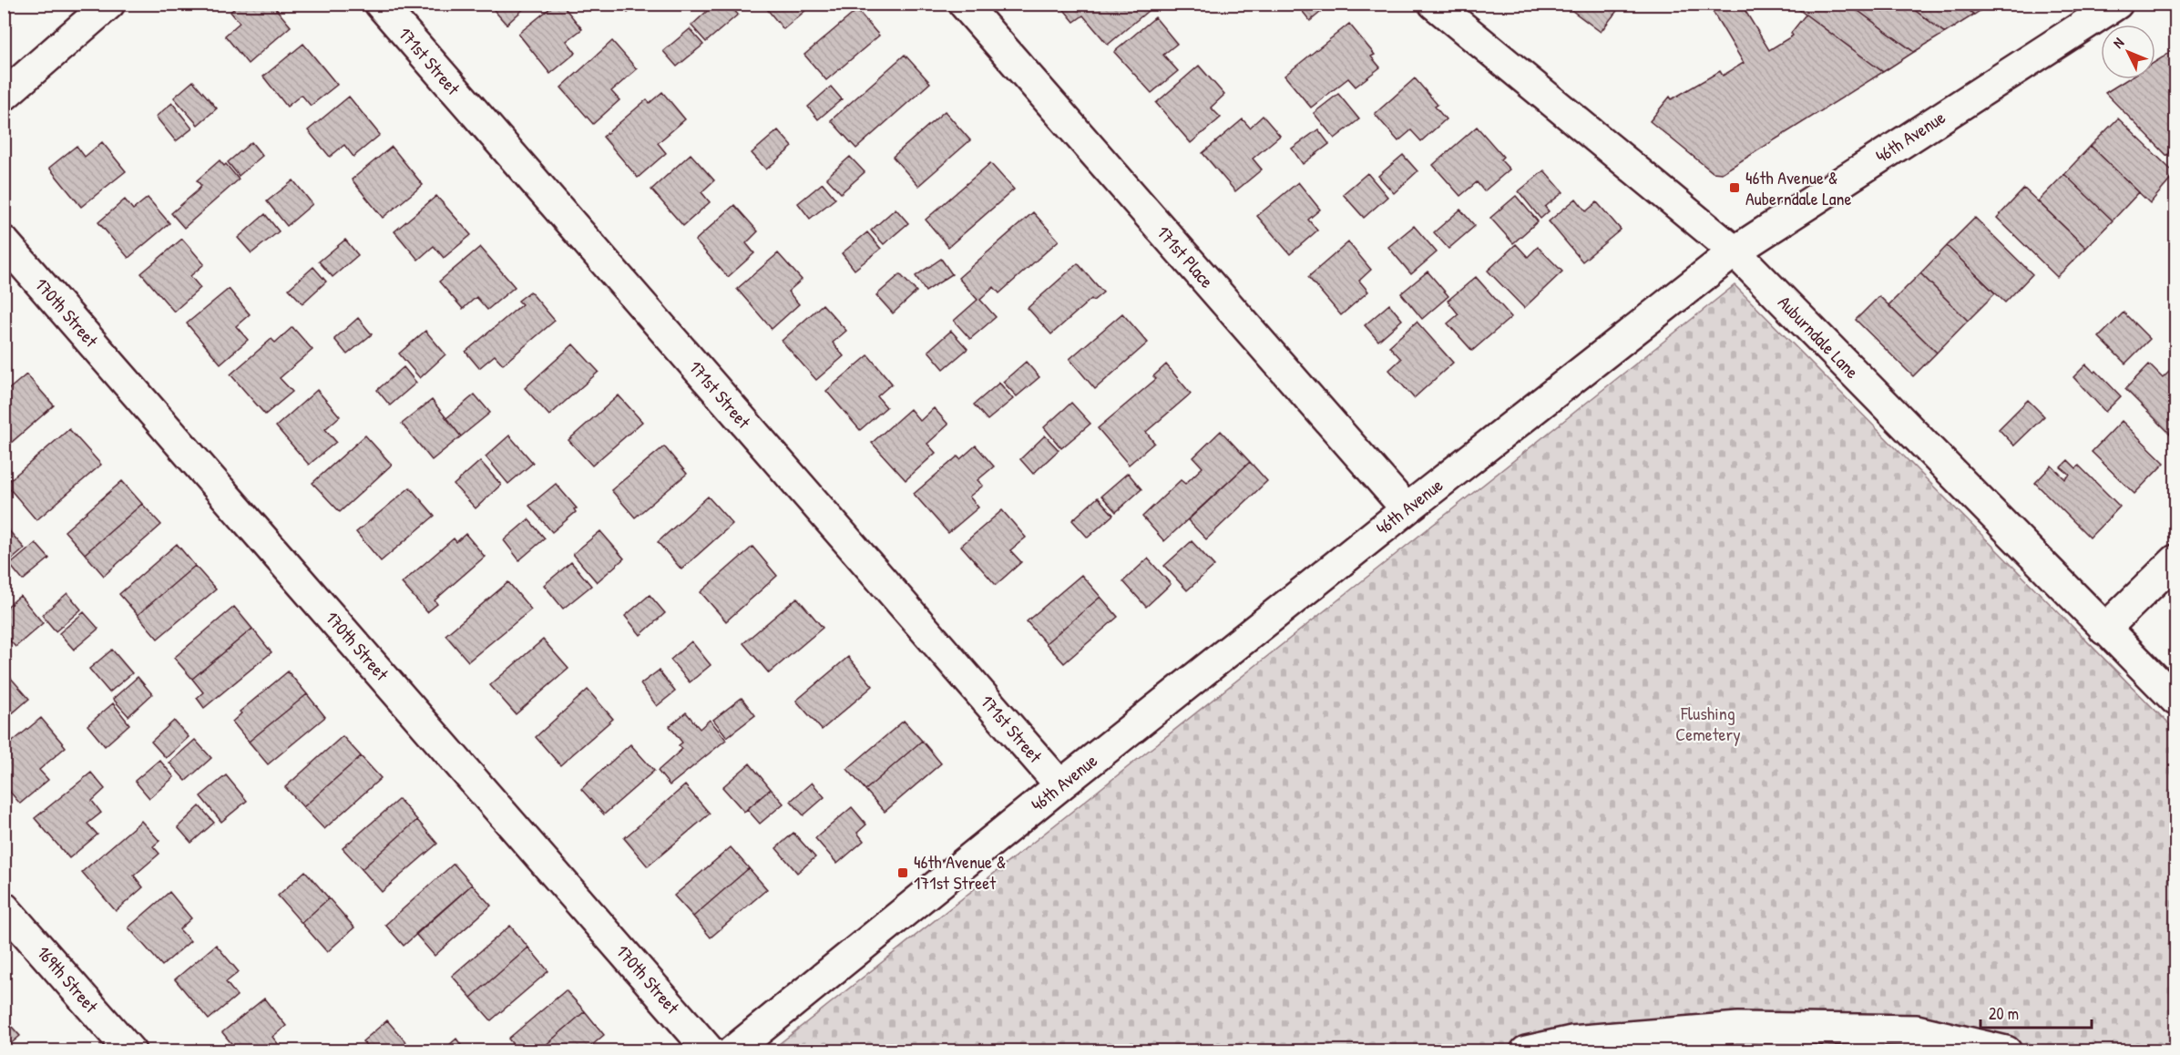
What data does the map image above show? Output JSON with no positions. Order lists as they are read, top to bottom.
{
  "streets": {
    "street": [
      "171st Street",
      "46th Avenue",
      "171st Place",
      "170th Street",
      "Auburndale Lane",
      "169th Street"
    ]
  },
  "crossings": [
    ["171st Street", "46th Avenue"],
    ["46th Avenue", "171st Place"],
    ["46th Avenue", "Auburndale Lane"]
  ],
  "parks": ["Flushing Cemetery"],
  "places": {
    "transit": ["46th Avenue & Auberndale Lane", "46th Avenue & 171st Street"]
  },
  "scale_bar": "20 m",
  "north": "top left"
}
